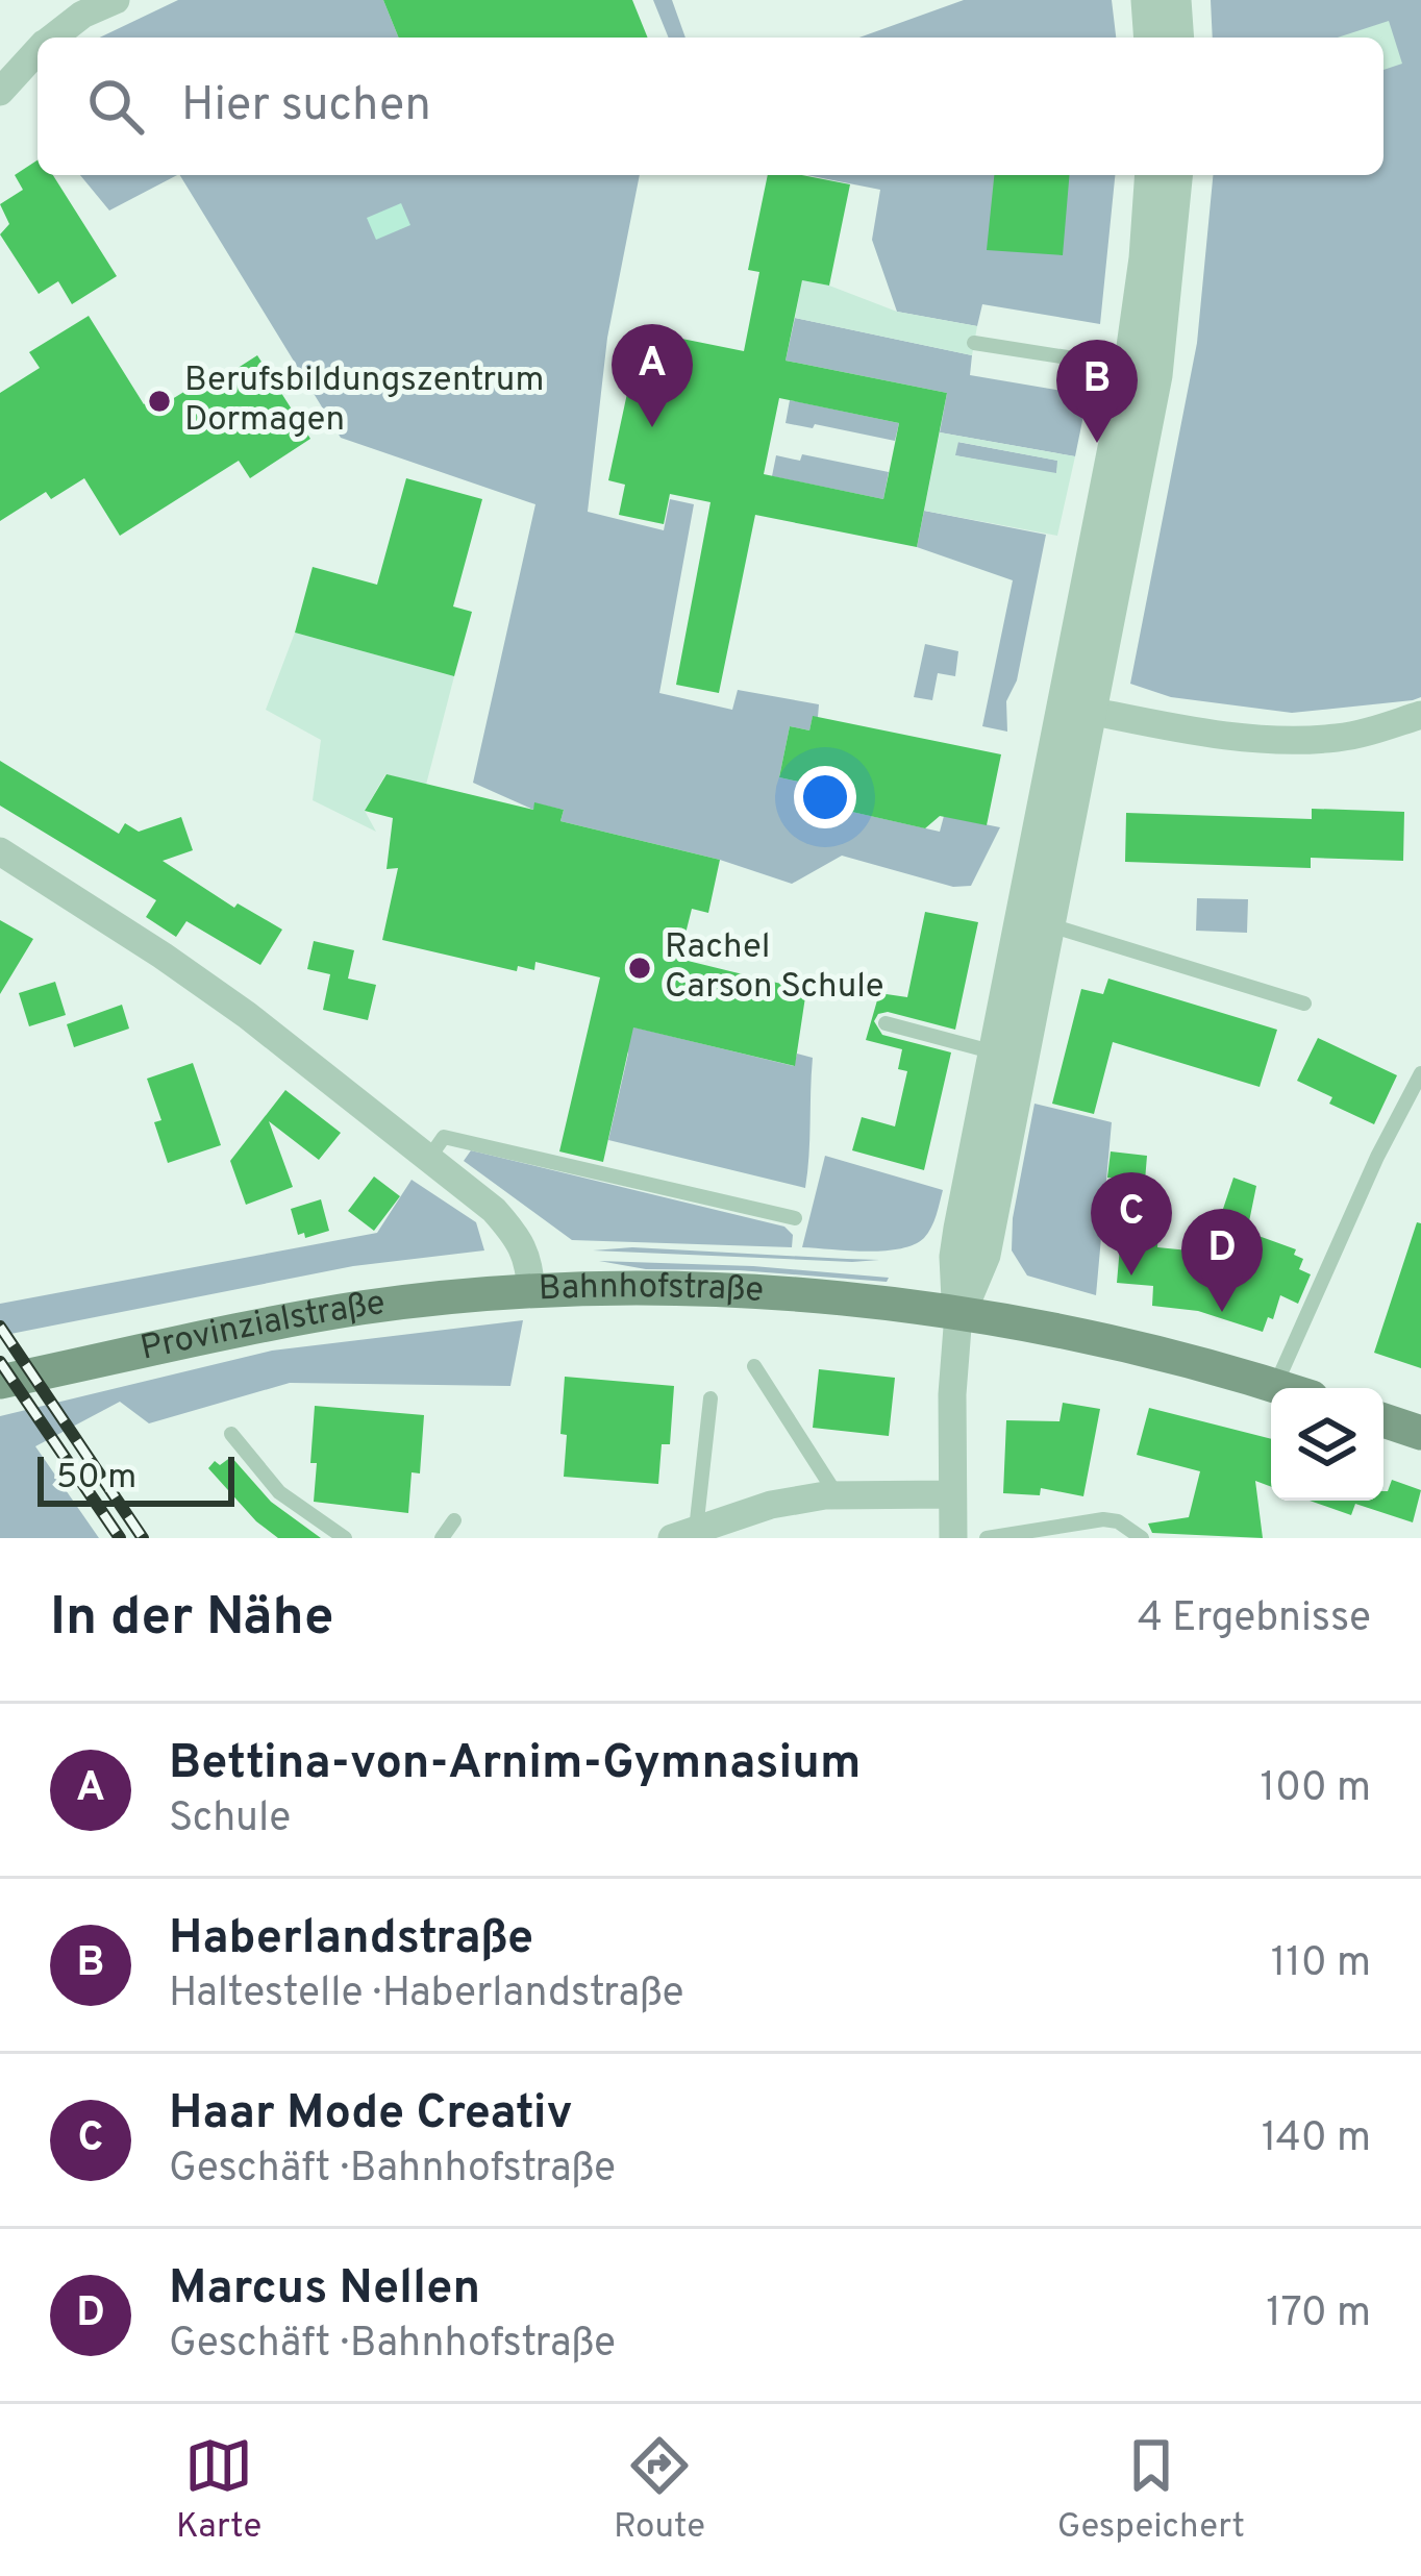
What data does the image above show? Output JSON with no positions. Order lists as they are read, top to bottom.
{
  "streets": {
    "main road": ["Bahnhofstraße", "Provinzialstraße"]
  },
  "crossings": [
    ["Bahnhofstraße", "Provinzialstraße"]
  ],
  "places": ["Berufsbildungszentrum Dormagen", "Rachel Carson Schule"],
  "scale_bar": "50 m",
  "page": {
    "search": "Hier suchen",
    "pins": [
      "A",
      "B",
      "C",
      "D"
    ],
    "scale": "50 m",
    "heading": ["In der Nähe", "4 Ergebnisse"],
    "list": [
      {
        "mark": "A",
        "name": "Bettina-von-Arnim-Gymnasium",
        "note": "Schule",
        "value": "100 m"
      },
      {
        "mark": "B",
        "name": "Haberlandstraße",
        "note": "Haltestelle · Haberlandstraße",
        "value": "110 m"
      },
      {
        "mark": "C",
        "name": "Haar Mode Creativ",
        "note": "Geschäft · Bahnhofstraße",
        "value": "140 m"
      },
      {
        "mark": "D",
        "name": "Marcus Nellen",
        "note": "Geschäft · Bahnhofstraße",
        "value": "170 m"
      }
    ],
    "nav": ["Karte", "Route", "Gespeichert"]
  }
}
